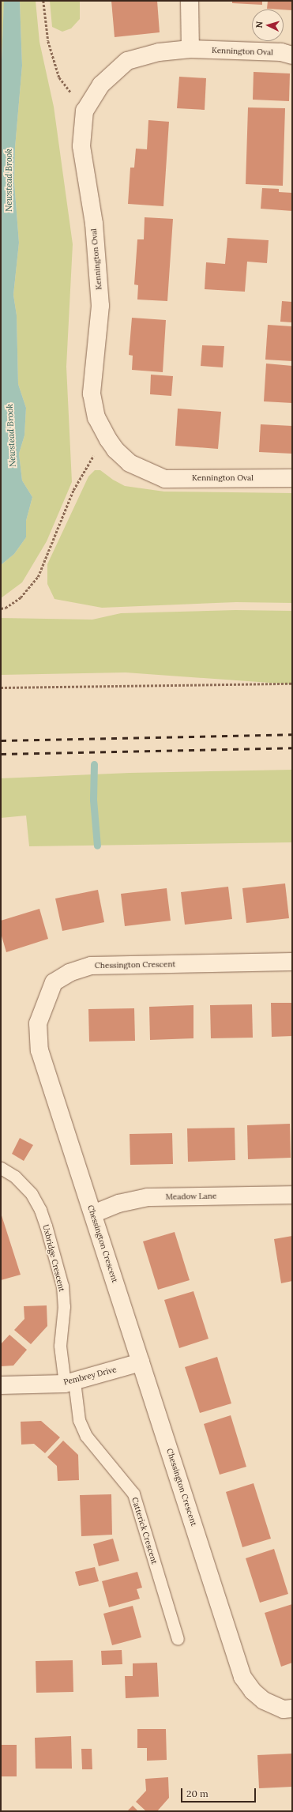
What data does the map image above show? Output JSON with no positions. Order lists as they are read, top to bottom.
{
  "streets": {
    "street": [
      "Kennington Oval",
      "Chessington Crescent",
      "Meadow Lane",
      "Pembrey Drive"
    ],
    "lane": ["Uxbridge Crescent", "Catterick Crescent"]
  },
  "crossings": [
    ["Chessington Crescent", "Meadow Lane"],
    ["Chessington Crescent", "Pembrey Drive"],
    ["Uxbridge Crescent", "Pembrey Drive"],
    ["Uxbridge Crescent", "Catterick Crescent"],
    ["Pembrey Drive", "Catterick Crescent"]
  ],
  "water": ["Newstead Brook"],
  "scale_bar": "20 m",
  "north": "left"
}
